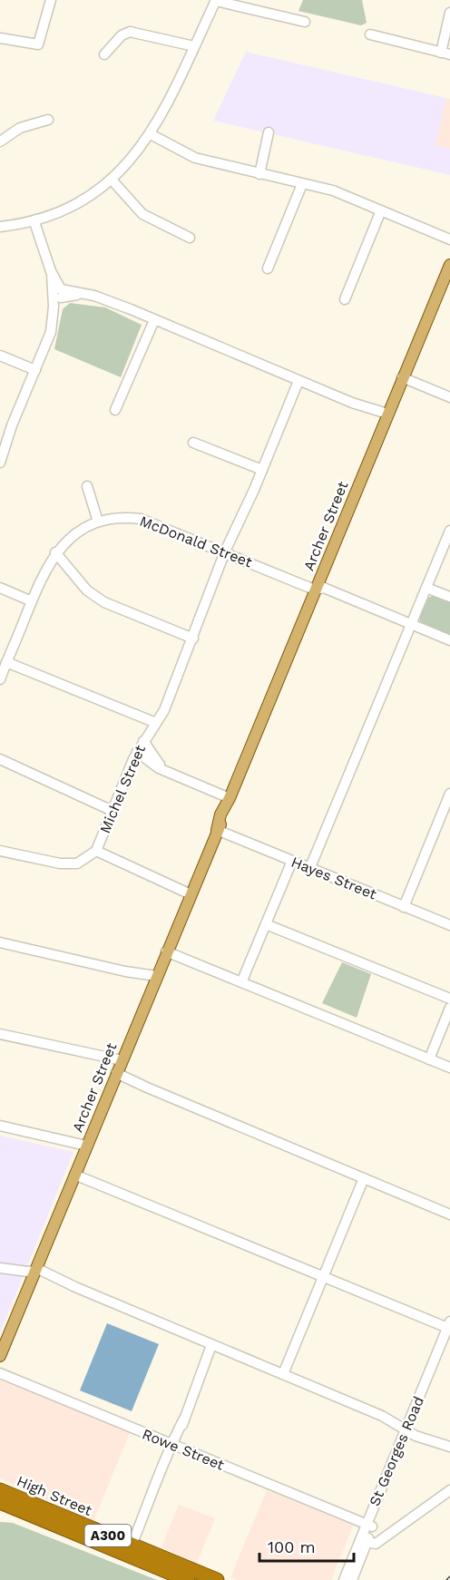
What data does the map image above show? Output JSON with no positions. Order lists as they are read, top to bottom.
{
  "streets": {
    "highway": ["High Street", "A300"],
    "main road": ["Archer Street"],
    "street": [
      "McDonald Street",
      "Michel Street",
      "Hayes Street",
      "Rowe Street",
      "St Georges Road"
    ]
  },
  "crossings": [
    ["Archer Street", "McDonald Street"],
    ["Archer Street", "Hayes Street"],
    ["McDonald Street", "Michel Street"],
    ["Rowe Street", "St Georges Road"]
  ],
  "scale_bar": "100 m"
}
